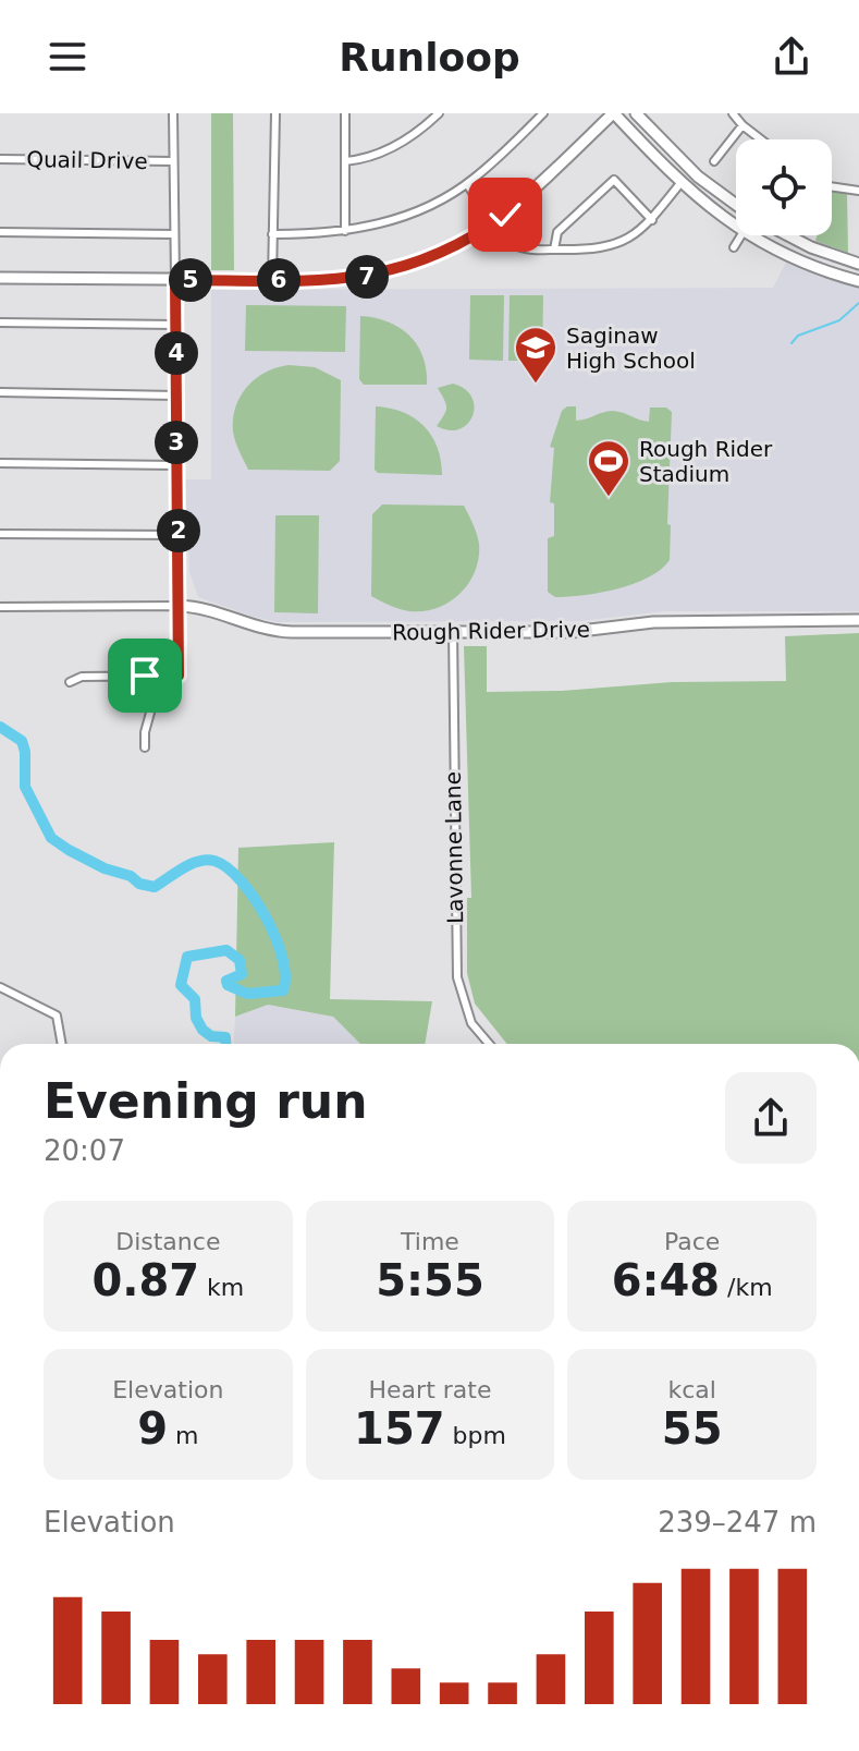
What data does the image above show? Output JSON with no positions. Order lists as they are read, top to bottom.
{
  "streets": {
    "street": ["Quail Drive", "Rough Rider Drive", "Lavonne Lane"]
  },
  "crossings": [
    ["Rough Rider Drive", "Lavonne Lane"]
  ],
  "places": {
    "school or university": ["Saginaw High School"],
    "sports": ["Rough Rider Stadium"]
  },
  "page": {
    "header": "Runloop",
    "pins": [
      "7",
      "5",
      "6",
      "4",
      "3",
      "2"
    ],
    "heading": ["Evening run", "20:07"],
    "stats": [
      ["Distance", "0.87 km"],
      ["Time", "5:55"],
      ["Pace", "6:48 /km"],
      ["Elevation", "9 m"],
      ["Heart rate", "157 bpm"],
      ["kcal", "55"]
    ],
    "chart": ["Elevation", "239–247 m"]
  }
}
